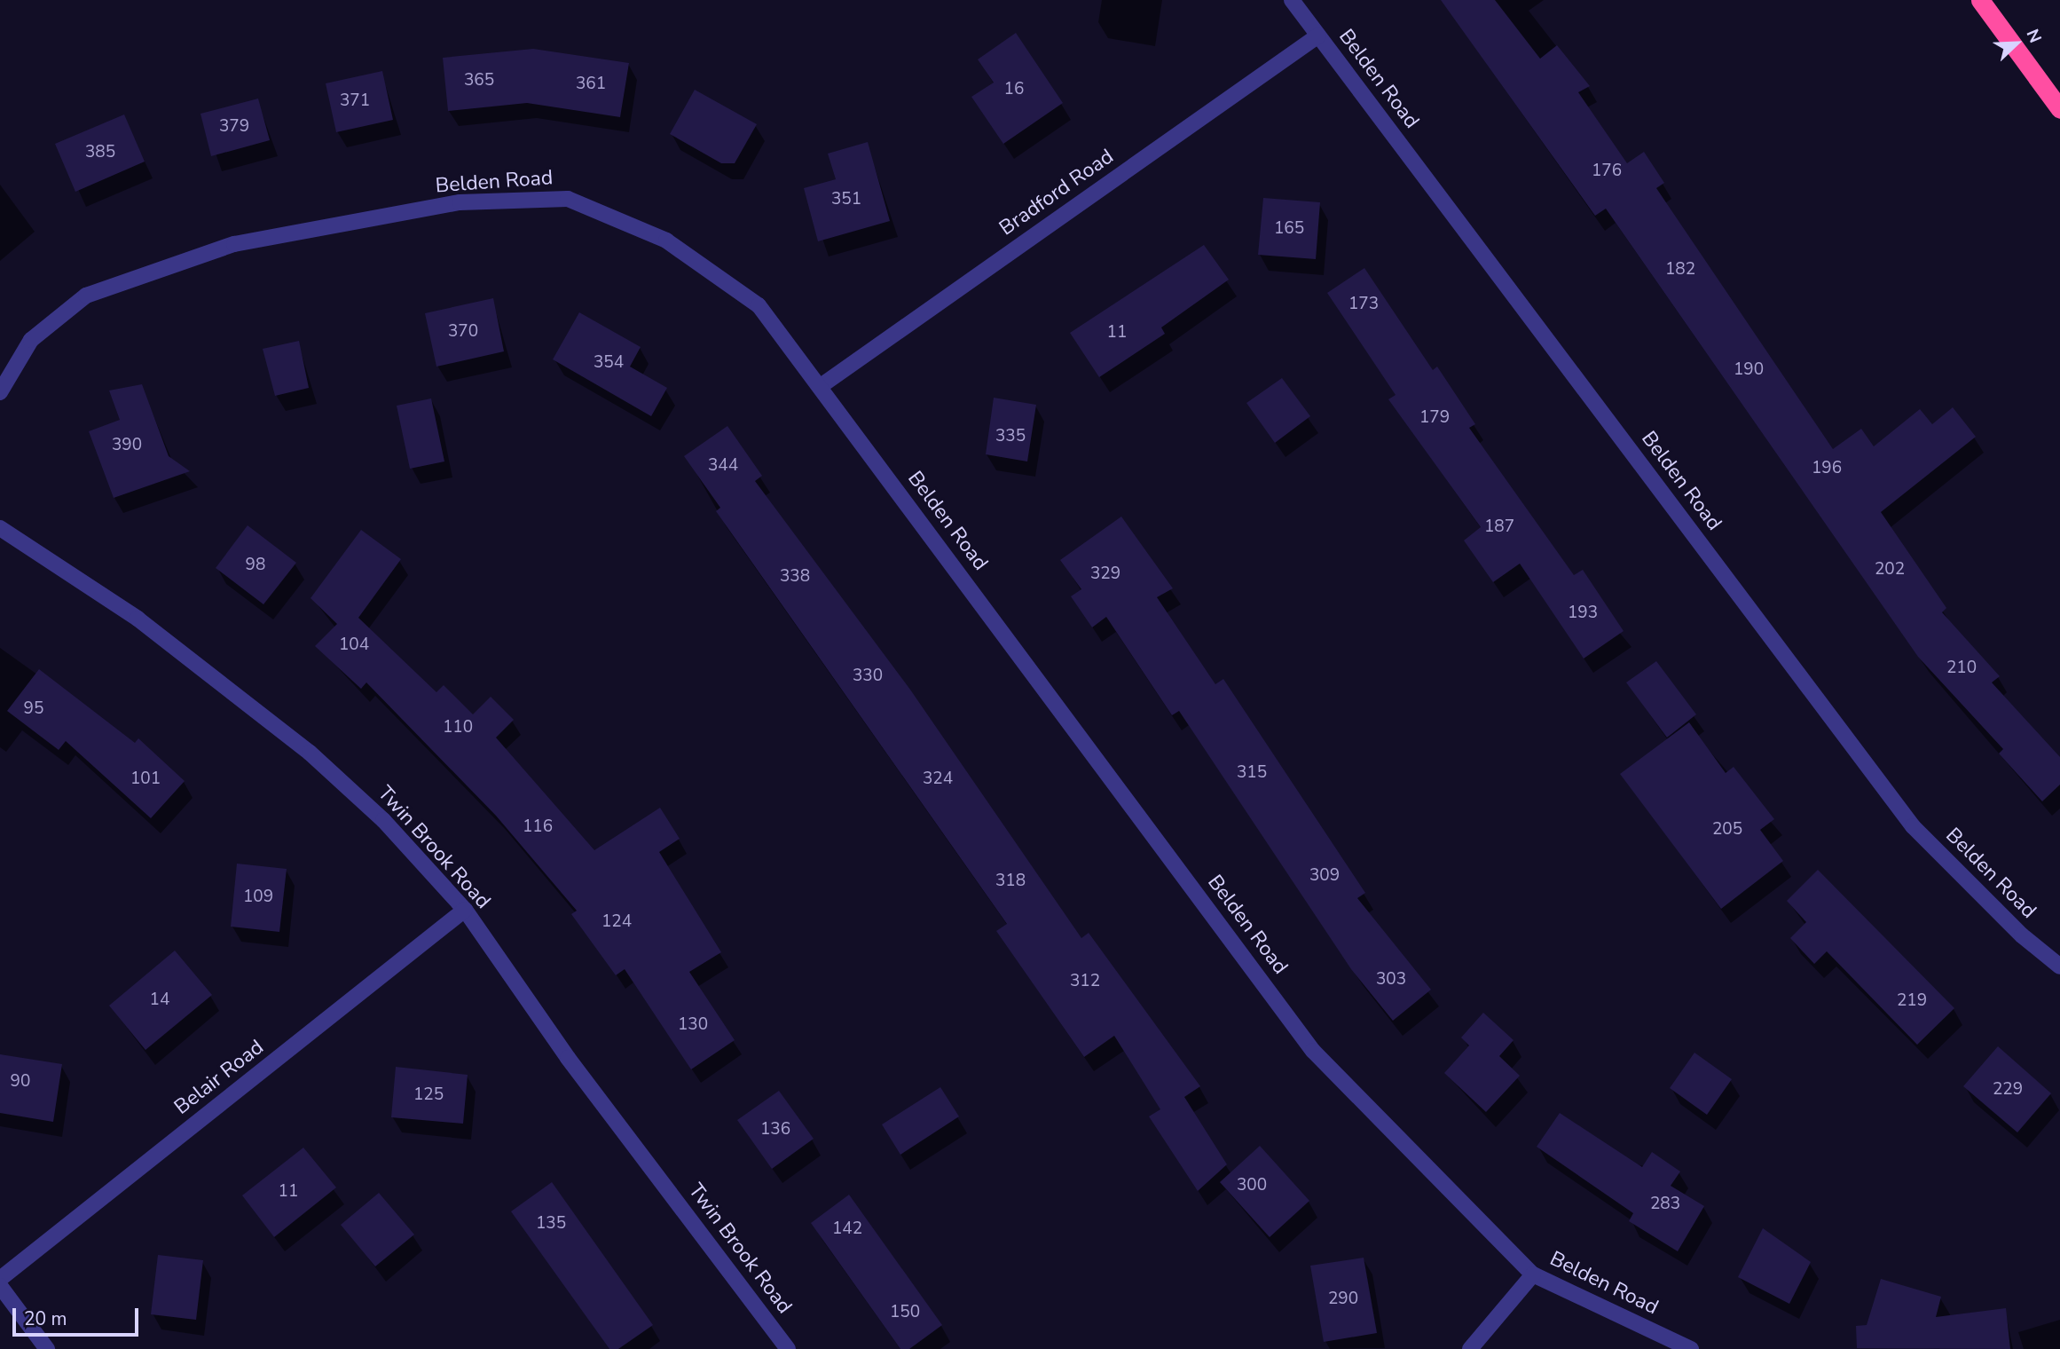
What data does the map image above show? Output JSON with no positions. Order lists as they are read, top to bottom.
{
  "streets": {
    "street": [
      "Belden Road",
      "Bradford Road",
      "Twin Brook Road",
      "Belair Road"
    ]
  },
  "crossings": [
    ["Belden Road", "Bradford Road"],
    ["Twin Brook Road", "Belair Road"]
  ],
  "house_numbers": [
    "365",
    "361",
    "16",
    "371",
    "379",
    "385",
    "176",
    "351",
    "165",
    "182",
    "173",
    "370",
    "11",
    "354",
    "190",
    "179",
    "335",
    "390",
    "344",
    "196",
    "187",
    "98",
    "202",
    "329",
    "338",
    "193",
    "104",
    "210",
    "330",
    "95",
    "110",
    "315",
    "101",
    "324",
    "116",
    "205",
    "309",
    "318",
    "109",
    "124",
    "303",
    "312",
    "14",
    "219",
    "130",
    "90",
    "229",
    "125",
    "136",
    "300",
    "11",
    "283",
    "135",
    "142",
    "290",
    "150"
  ],
  "scale_bar": "20 m",
  "north": "top right"
}
